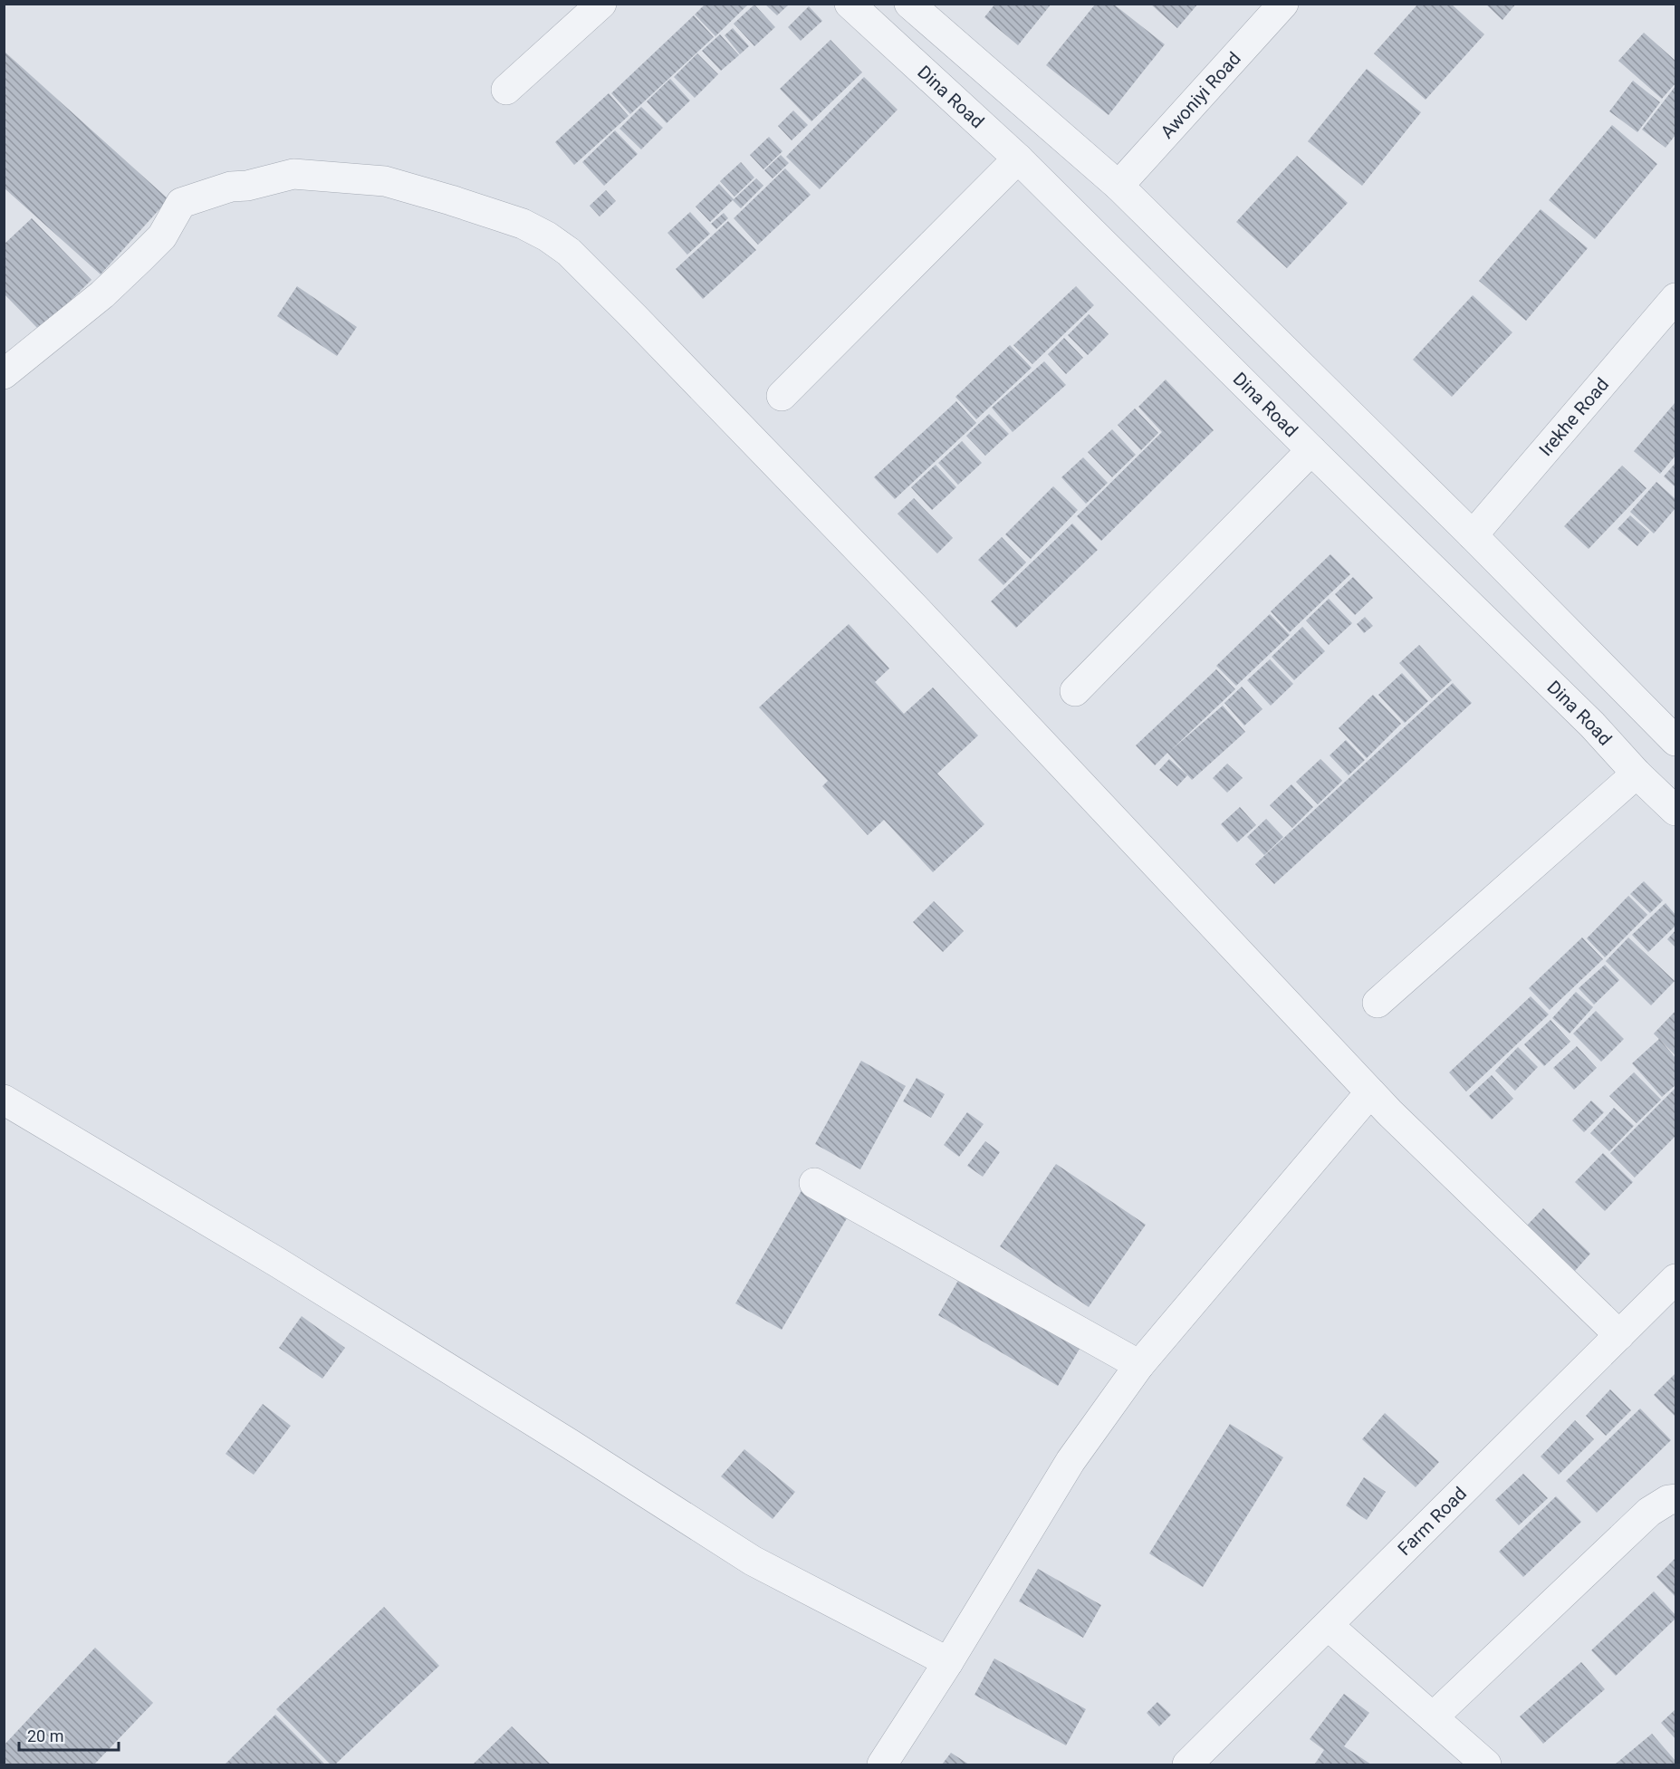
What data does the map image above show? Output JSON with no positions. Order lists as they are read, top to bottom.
{
  "streets": {
    "street": [
      "Awoniyi Road",
      "Dina Road",
      "Irekhe Road",
      "Farm Road"
    ]
  },
  "scale_bar": "20 m"
}
